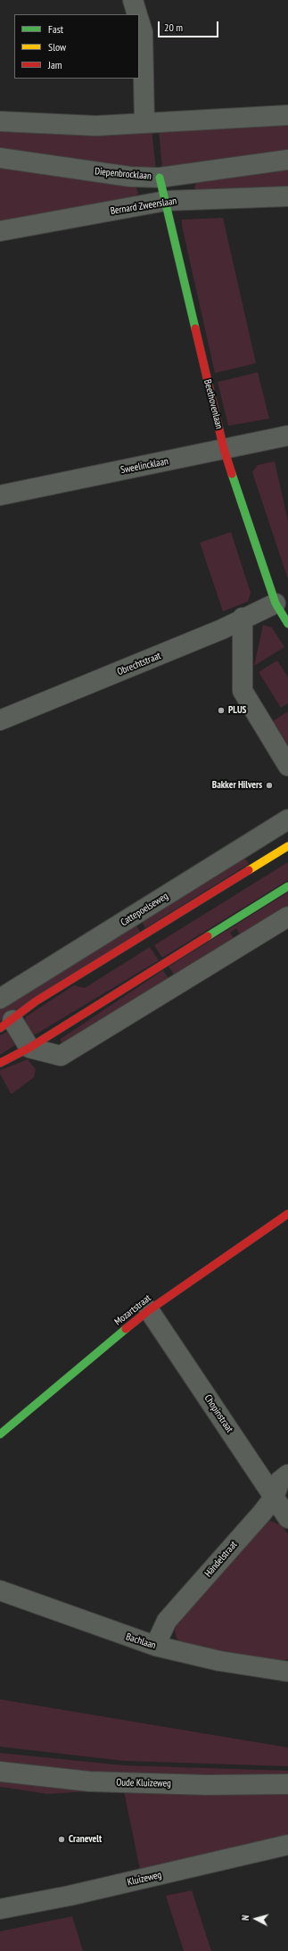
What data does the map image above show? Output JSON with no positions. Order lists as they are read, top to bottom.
{
  "streets": {
    "street": [
      "Diepenbrocklaan",
      "Bernard Zweerslaan",
      "Beethovenlaan",
      "Sweelincklaan",
      "Obrechtstraat",
      "Cattepoelseweg",
      "Mozartstraat",
      "Chopinstraat",
      "Händelstraat",
      "Bachlaan",
      "Oude Kluizeweg",
      "Kluizeweg"
    ]
  },
  "crossings": [
    ["Diepenbrocklaan", "Beethovenlaan"],
    ["Bernard Zweerslaan", "Beethovenlaan"],
    ["Beethovenlaan", "Sweelincklaan"],
    ["Beethovenlaan", "Obrechtstraat"],
    ["Mozartstraat", "Chopinstraat"],
    ["Chopinstraat", "Händelstraat"],
    ["Händelstraat", "Bachlaan"]
  ],
  "places": ["PLUS", "Bakker Hilvers", "Cranevelt"],
  "legend": ["Fast", "Slow", "Jam"],
  "scale_bar": "20 m",
  "north": "left"
}
